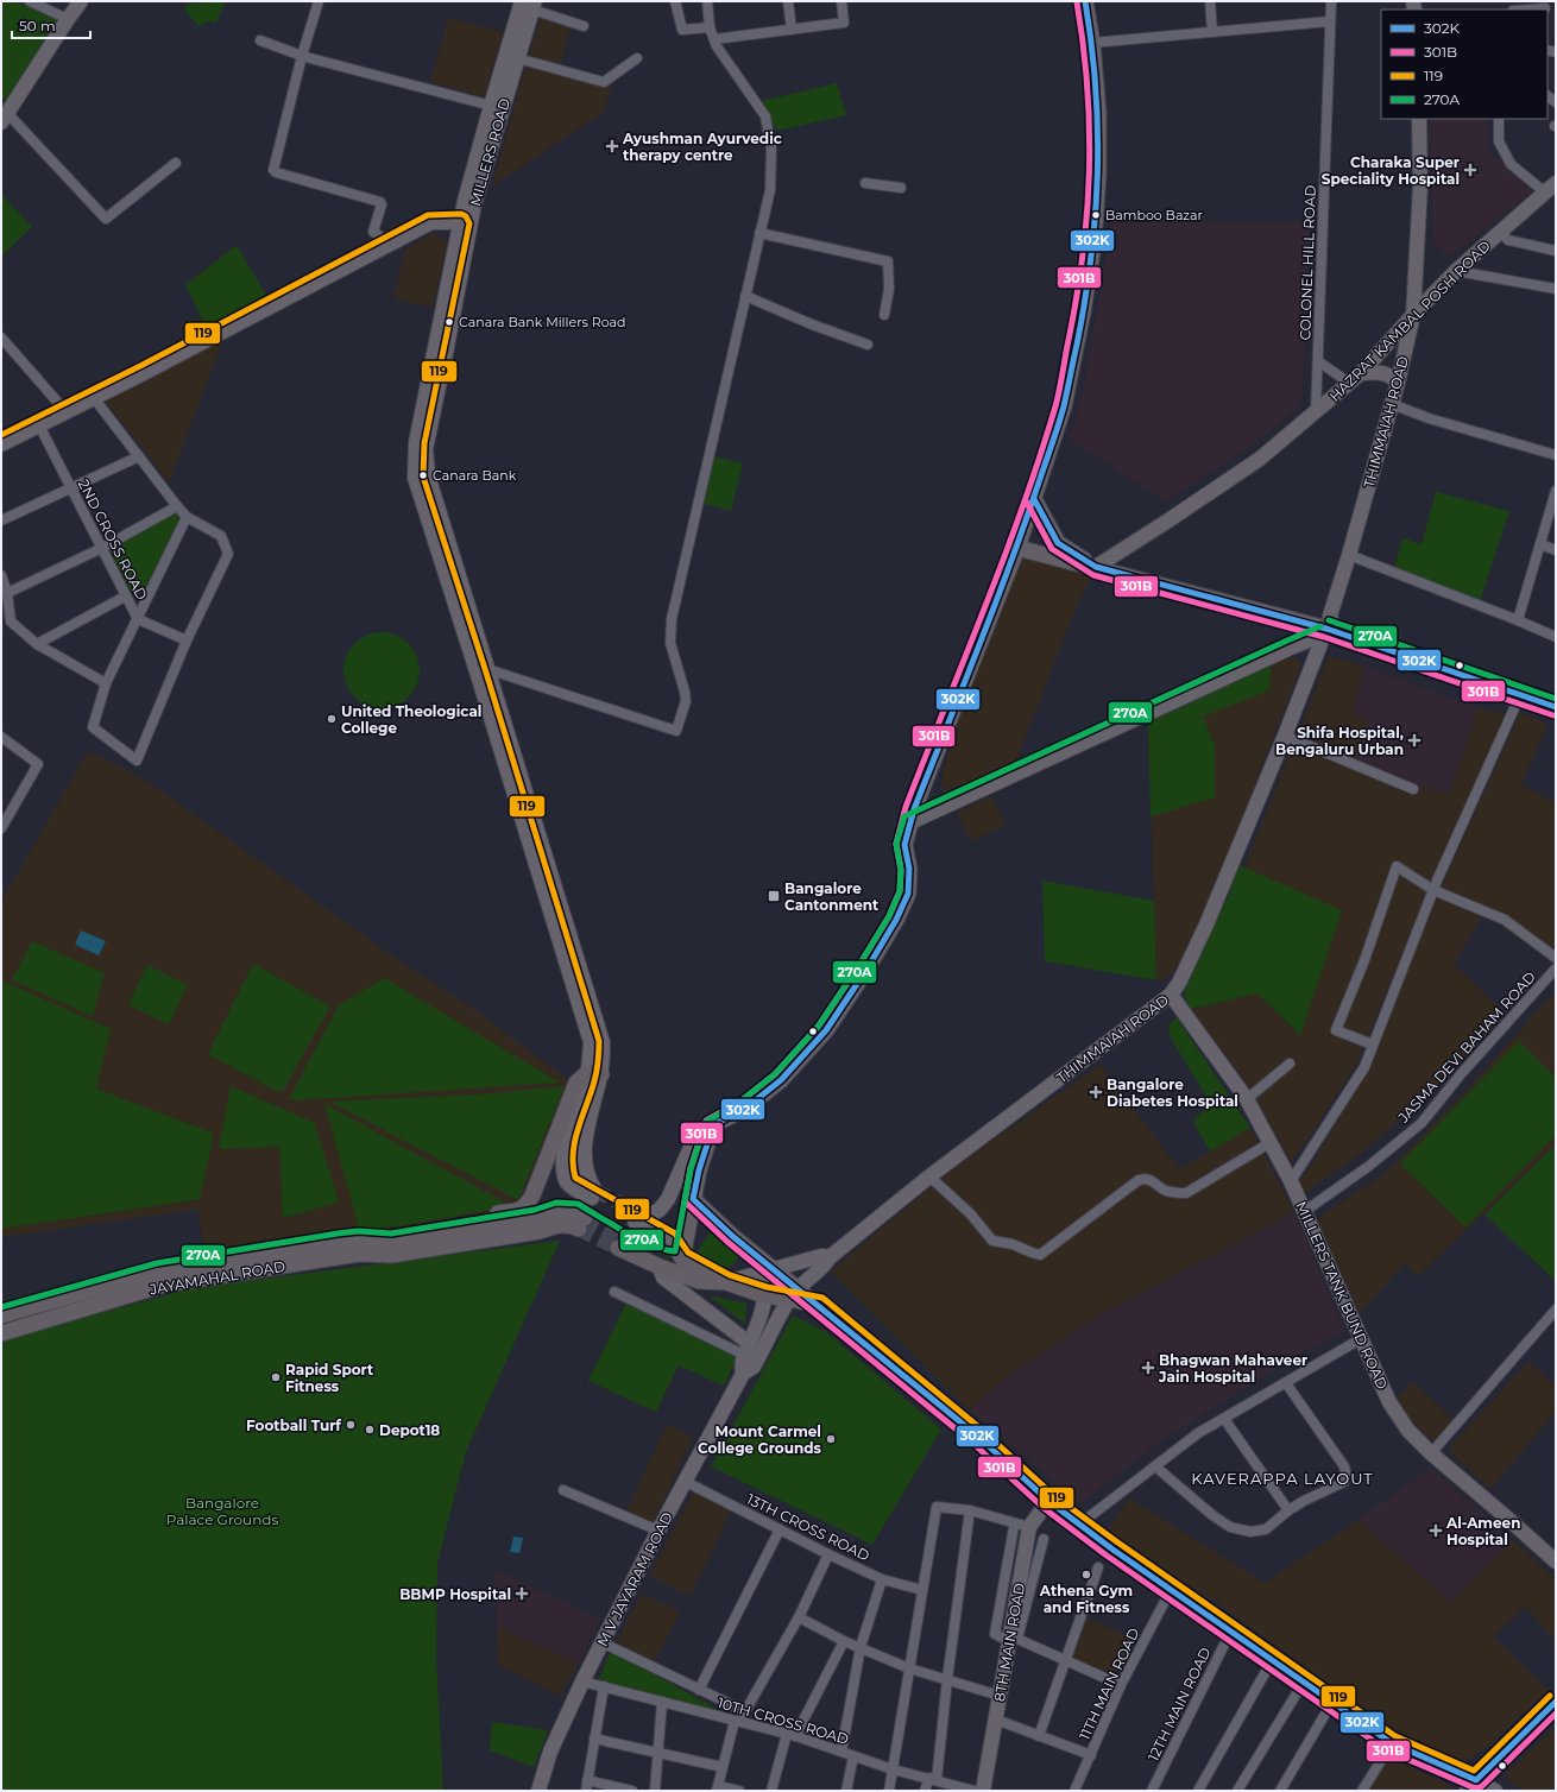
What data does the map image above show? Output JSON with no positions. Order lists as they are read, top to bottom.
{
  "streets": {
    "main road": ["JAYAMAHAL ROAD"],
    "street": [
      "MILLERS ROAD",
      "COLONEL HILL ROAD",
      "HAZRAT KAMBAL POSH ROAD",
      "THIMMAIAH ROAD",
      "2ND CROSS ROAD",
      "JASMA DEVI BAHAM ROAD",
      "MILLERS TANK BUND ROAD",
      "13TH CROSS ROAD",
      "M V JAYARAM ROAD",
      "8TH MAIN ROAD",
      "11TH MAIN ROAD",
      "12TH MAIN ROAD",
      "10TH CROSS ROAD"
    ]
  },
  "crossings": [
    ["COLONEL HILL ROAD", "HAZRAT KAMBAL POSH ROAD"],
    ["HAZRAT KAMBAL POSH ROAD", "THIMMAIAH ROAD"],
    ["THIMMAIAH ROAD", "MILLERS TANK BUND ROAD"],
    ["THIMMAIAH ROAD", "M V JAYARAM ROAD"],
    ["JASMA DEVI BAHAM ROAD", "MILLERS TANK BUND ROAD"],
    ["13TH CROSS ROAD", "M V JAYARAM ROAD"],
    ["M V JAYARAM ROAD", "10TH CROSS ROAD"]
  ],
  "districts": ["KAVERAPPA LAYOUT"],
  "parks": ["Bangalore Palace Grounds"],
  "places": {
    "health": [
      "Ayushman Ayurvedic therapy centre",
      "Charaka Super Speciality Hospital",
      "Shifa Hospital, Bengaluru Urban",
      "Bangalore Diabetes Hospital",
      "Bhagwan Mahaveer Jain Hospital",
      "Al-Ameen Hospital",
      "BBMP Hospital"
    ],
    "other": [
      "Bamboo Bazar",
      "Canara Bank Millers Road",
      "Canara Bank",
      "United Theological College",
      "Rapid Sport Fitness",
      "Football Turf",
      "Depot18",
      "Mount Carmel College Grounds",
      "Athena Gym and Fitness"
    ],
    "transit": ["Bangalore Cantonment"]
  },
  "lines": [
    "transit line 302K",
    "transit line 301B",
    "transit line 119",
    "transit line 270A"
  ],
  "legend": [
    "302K",
    "301B",
    "119",
    "270A"
  ],
  "scale_bar": "50 m"
}
